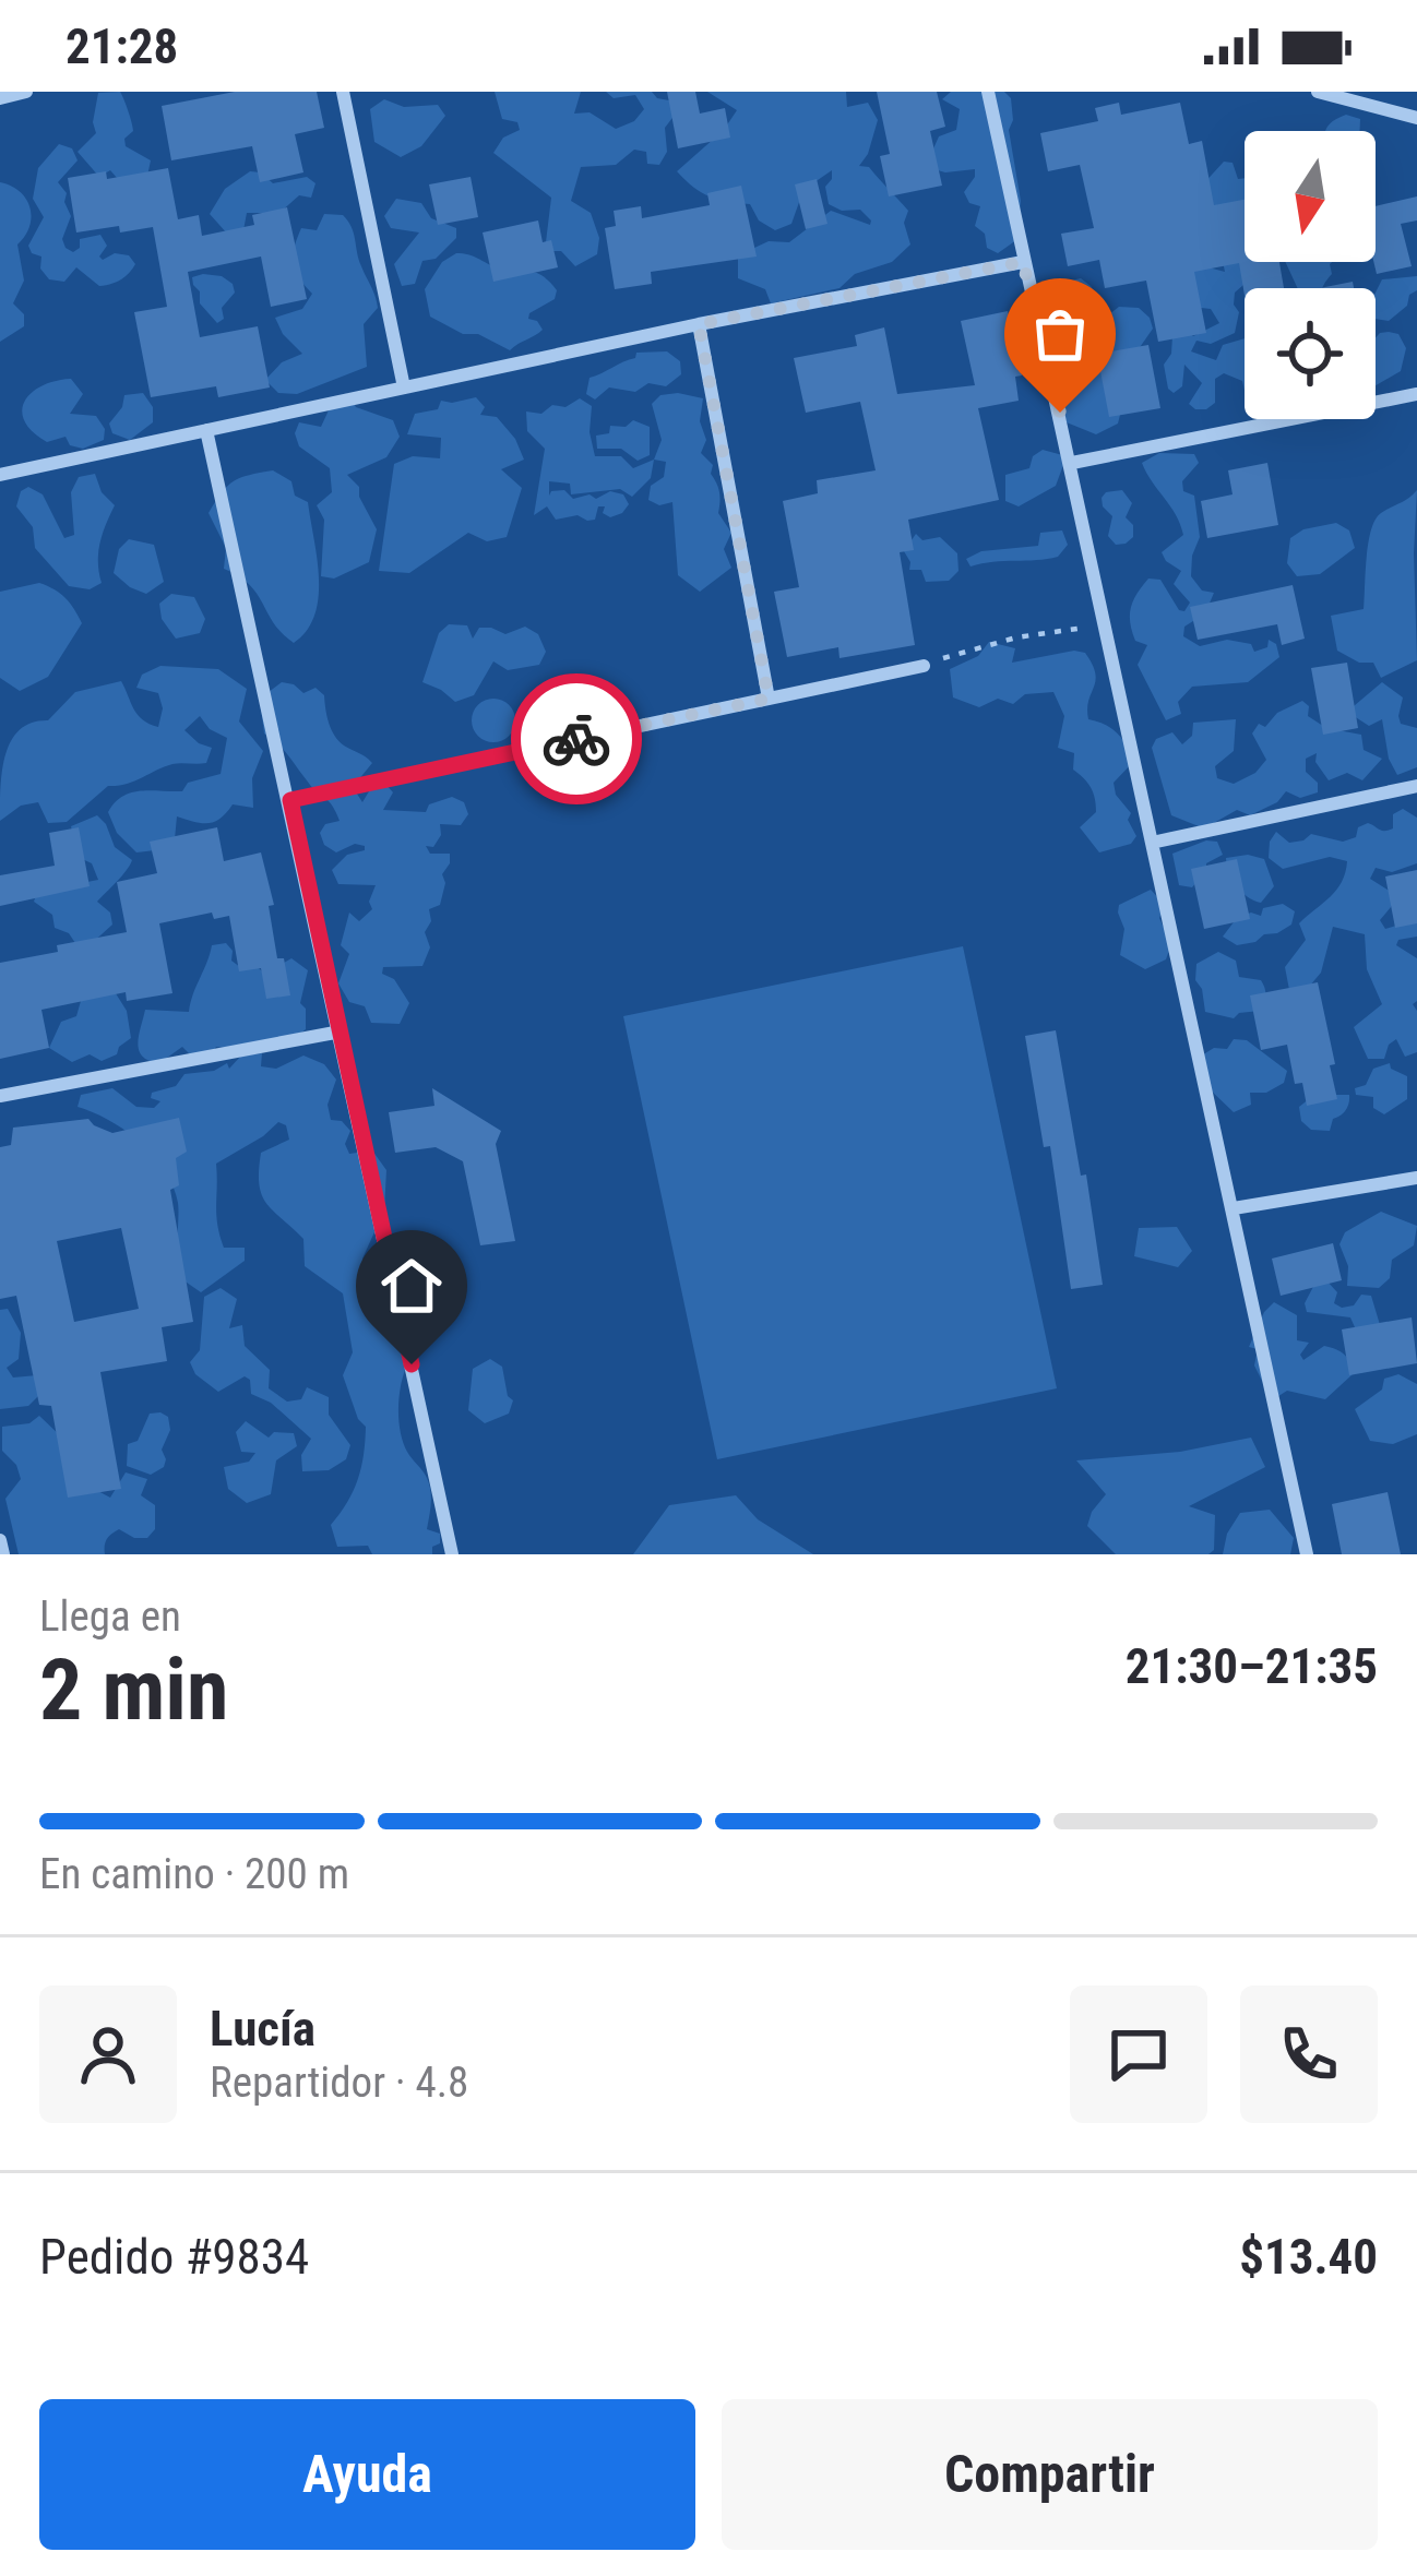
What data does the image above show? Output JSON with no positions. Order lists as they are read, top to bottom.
{
  "north": "bottom",
  "page": {
    "status": "21:28",
    "heading": ["2 min", "Llega en", "21:30–21:35"],
    "panel": [
      "Lucía",
      "Repartidor · 4.8",
      "Pedido #9834",
      "$13.40"
    ],
    "bar": "En camino · 200 m",
    "buttons": ["Ayuda", "Compartir"]
  }
}
